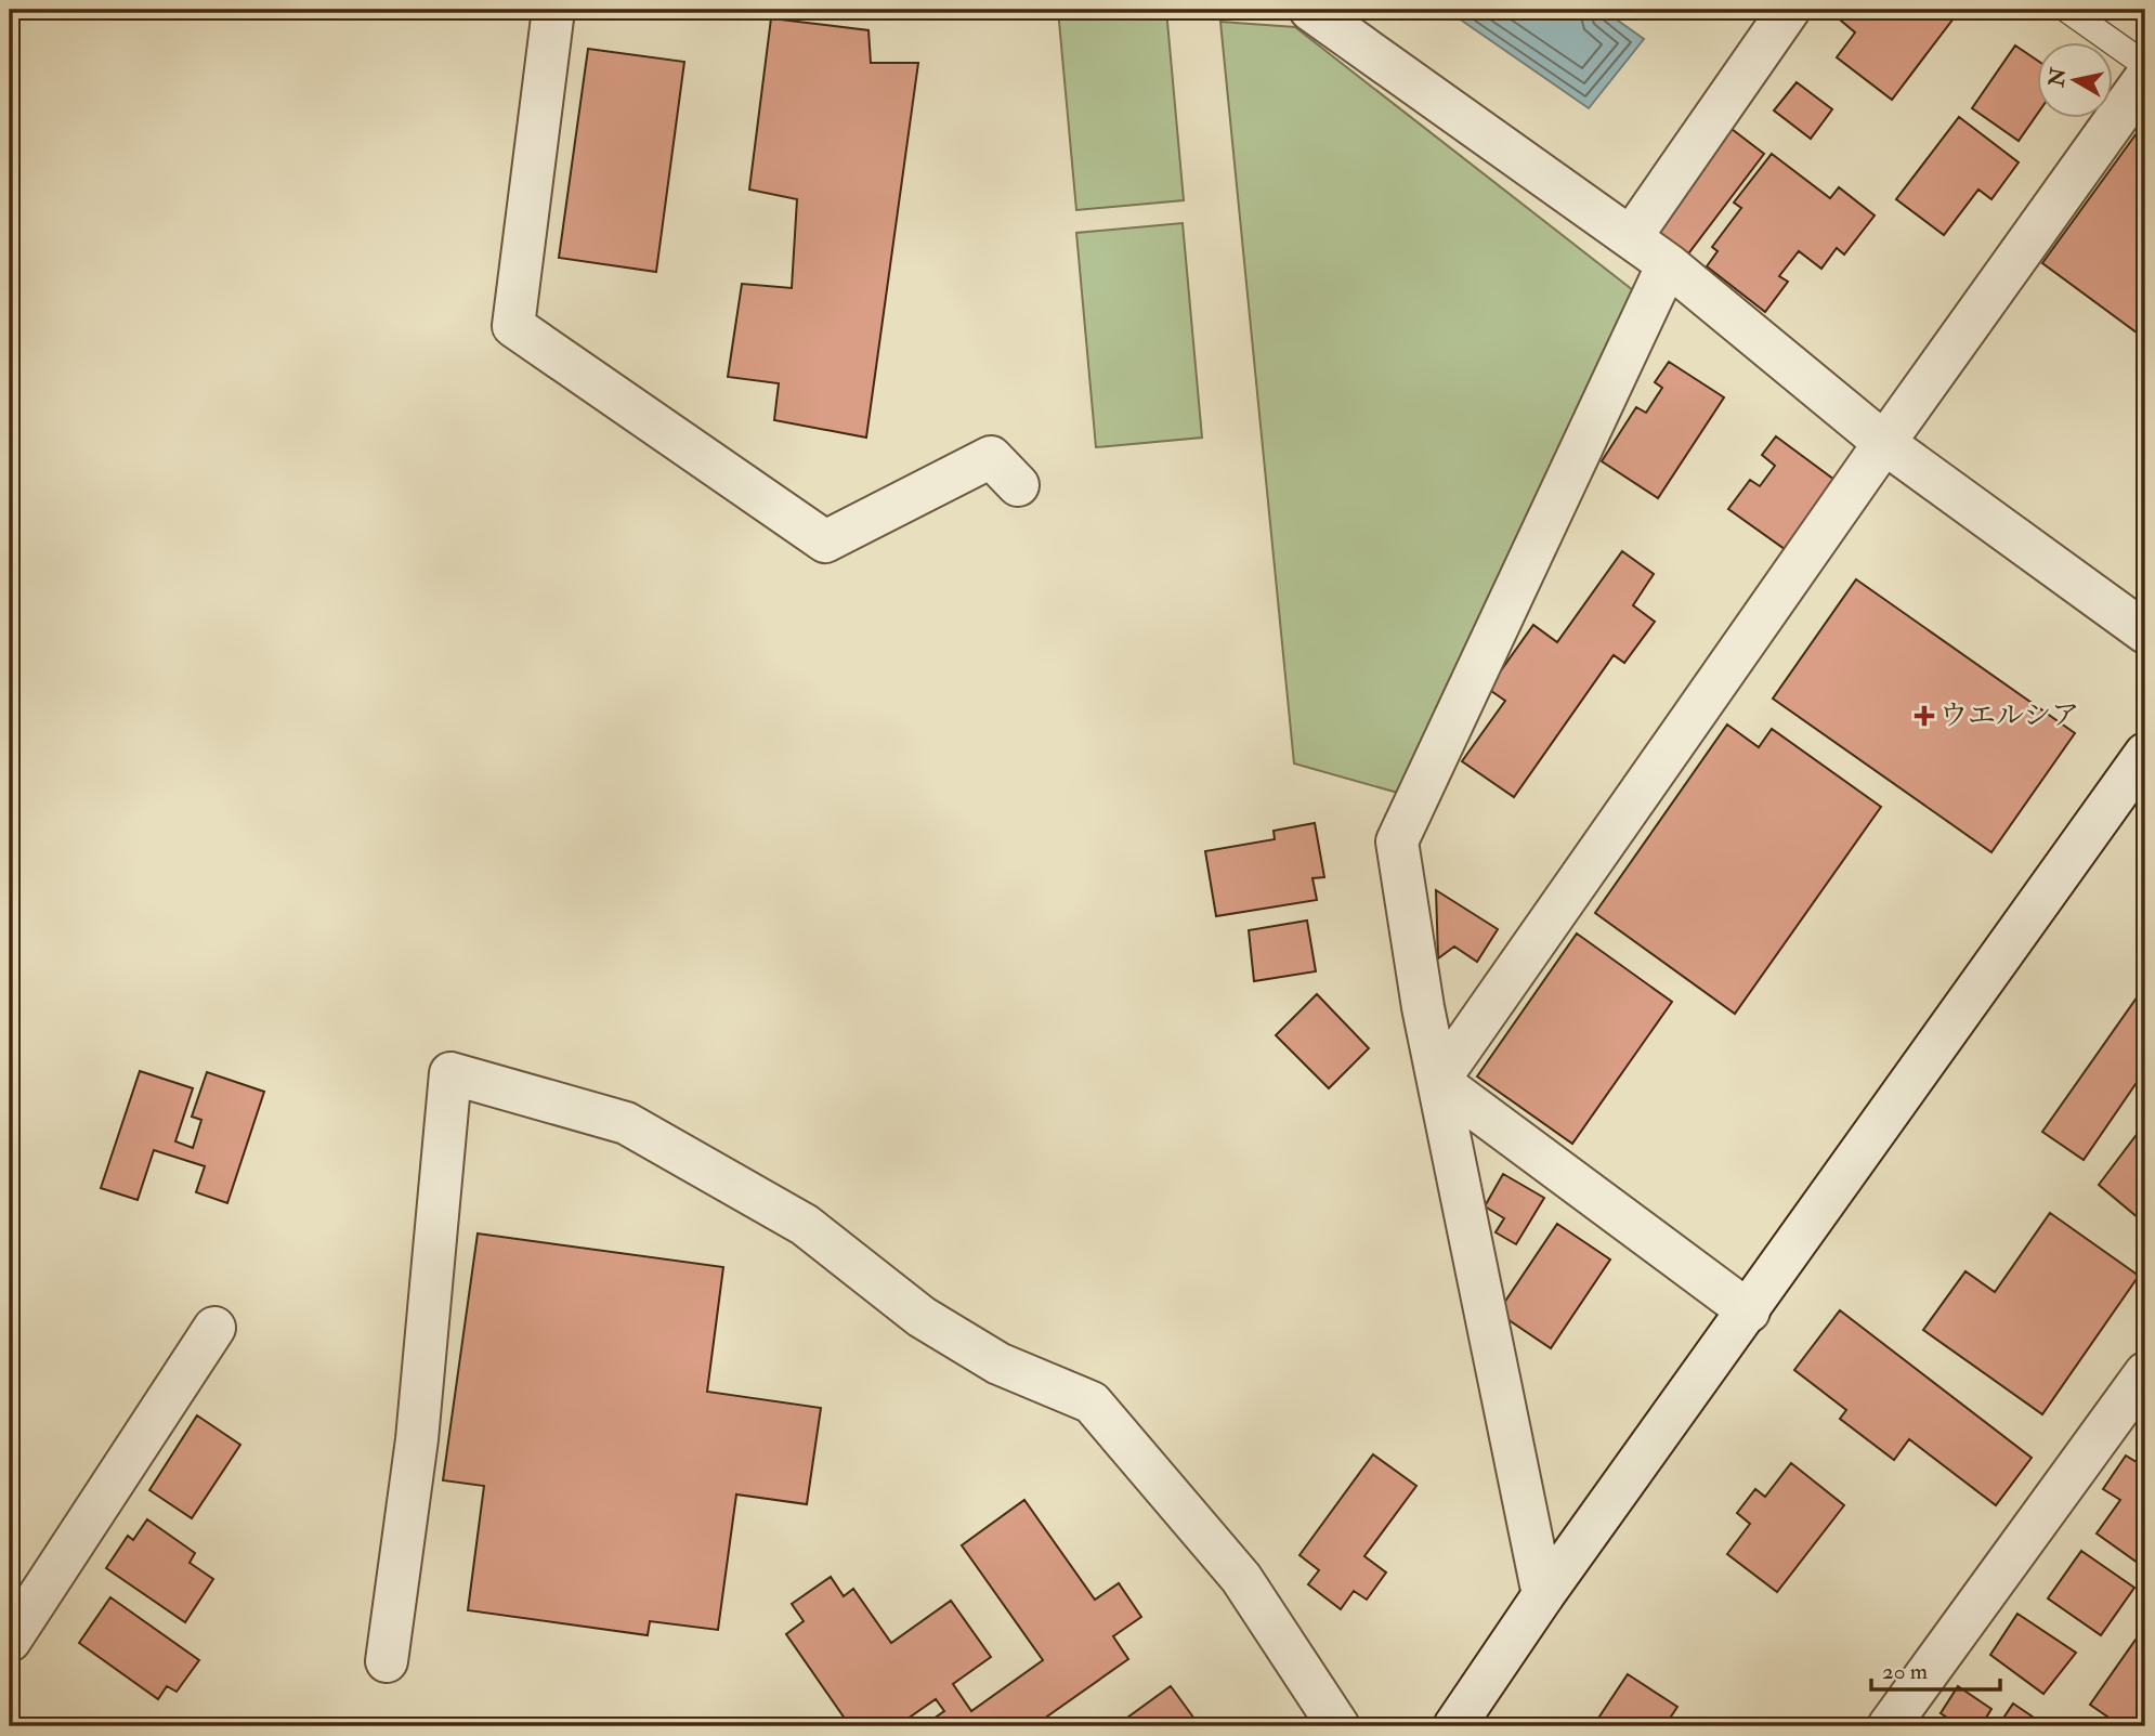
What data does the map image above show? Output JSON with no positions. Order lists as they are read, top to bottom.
{
  "places": {
    "health": ["ウエルシア"]
  },
  "scale_bar": "20 m",
  "north": "left"
}
